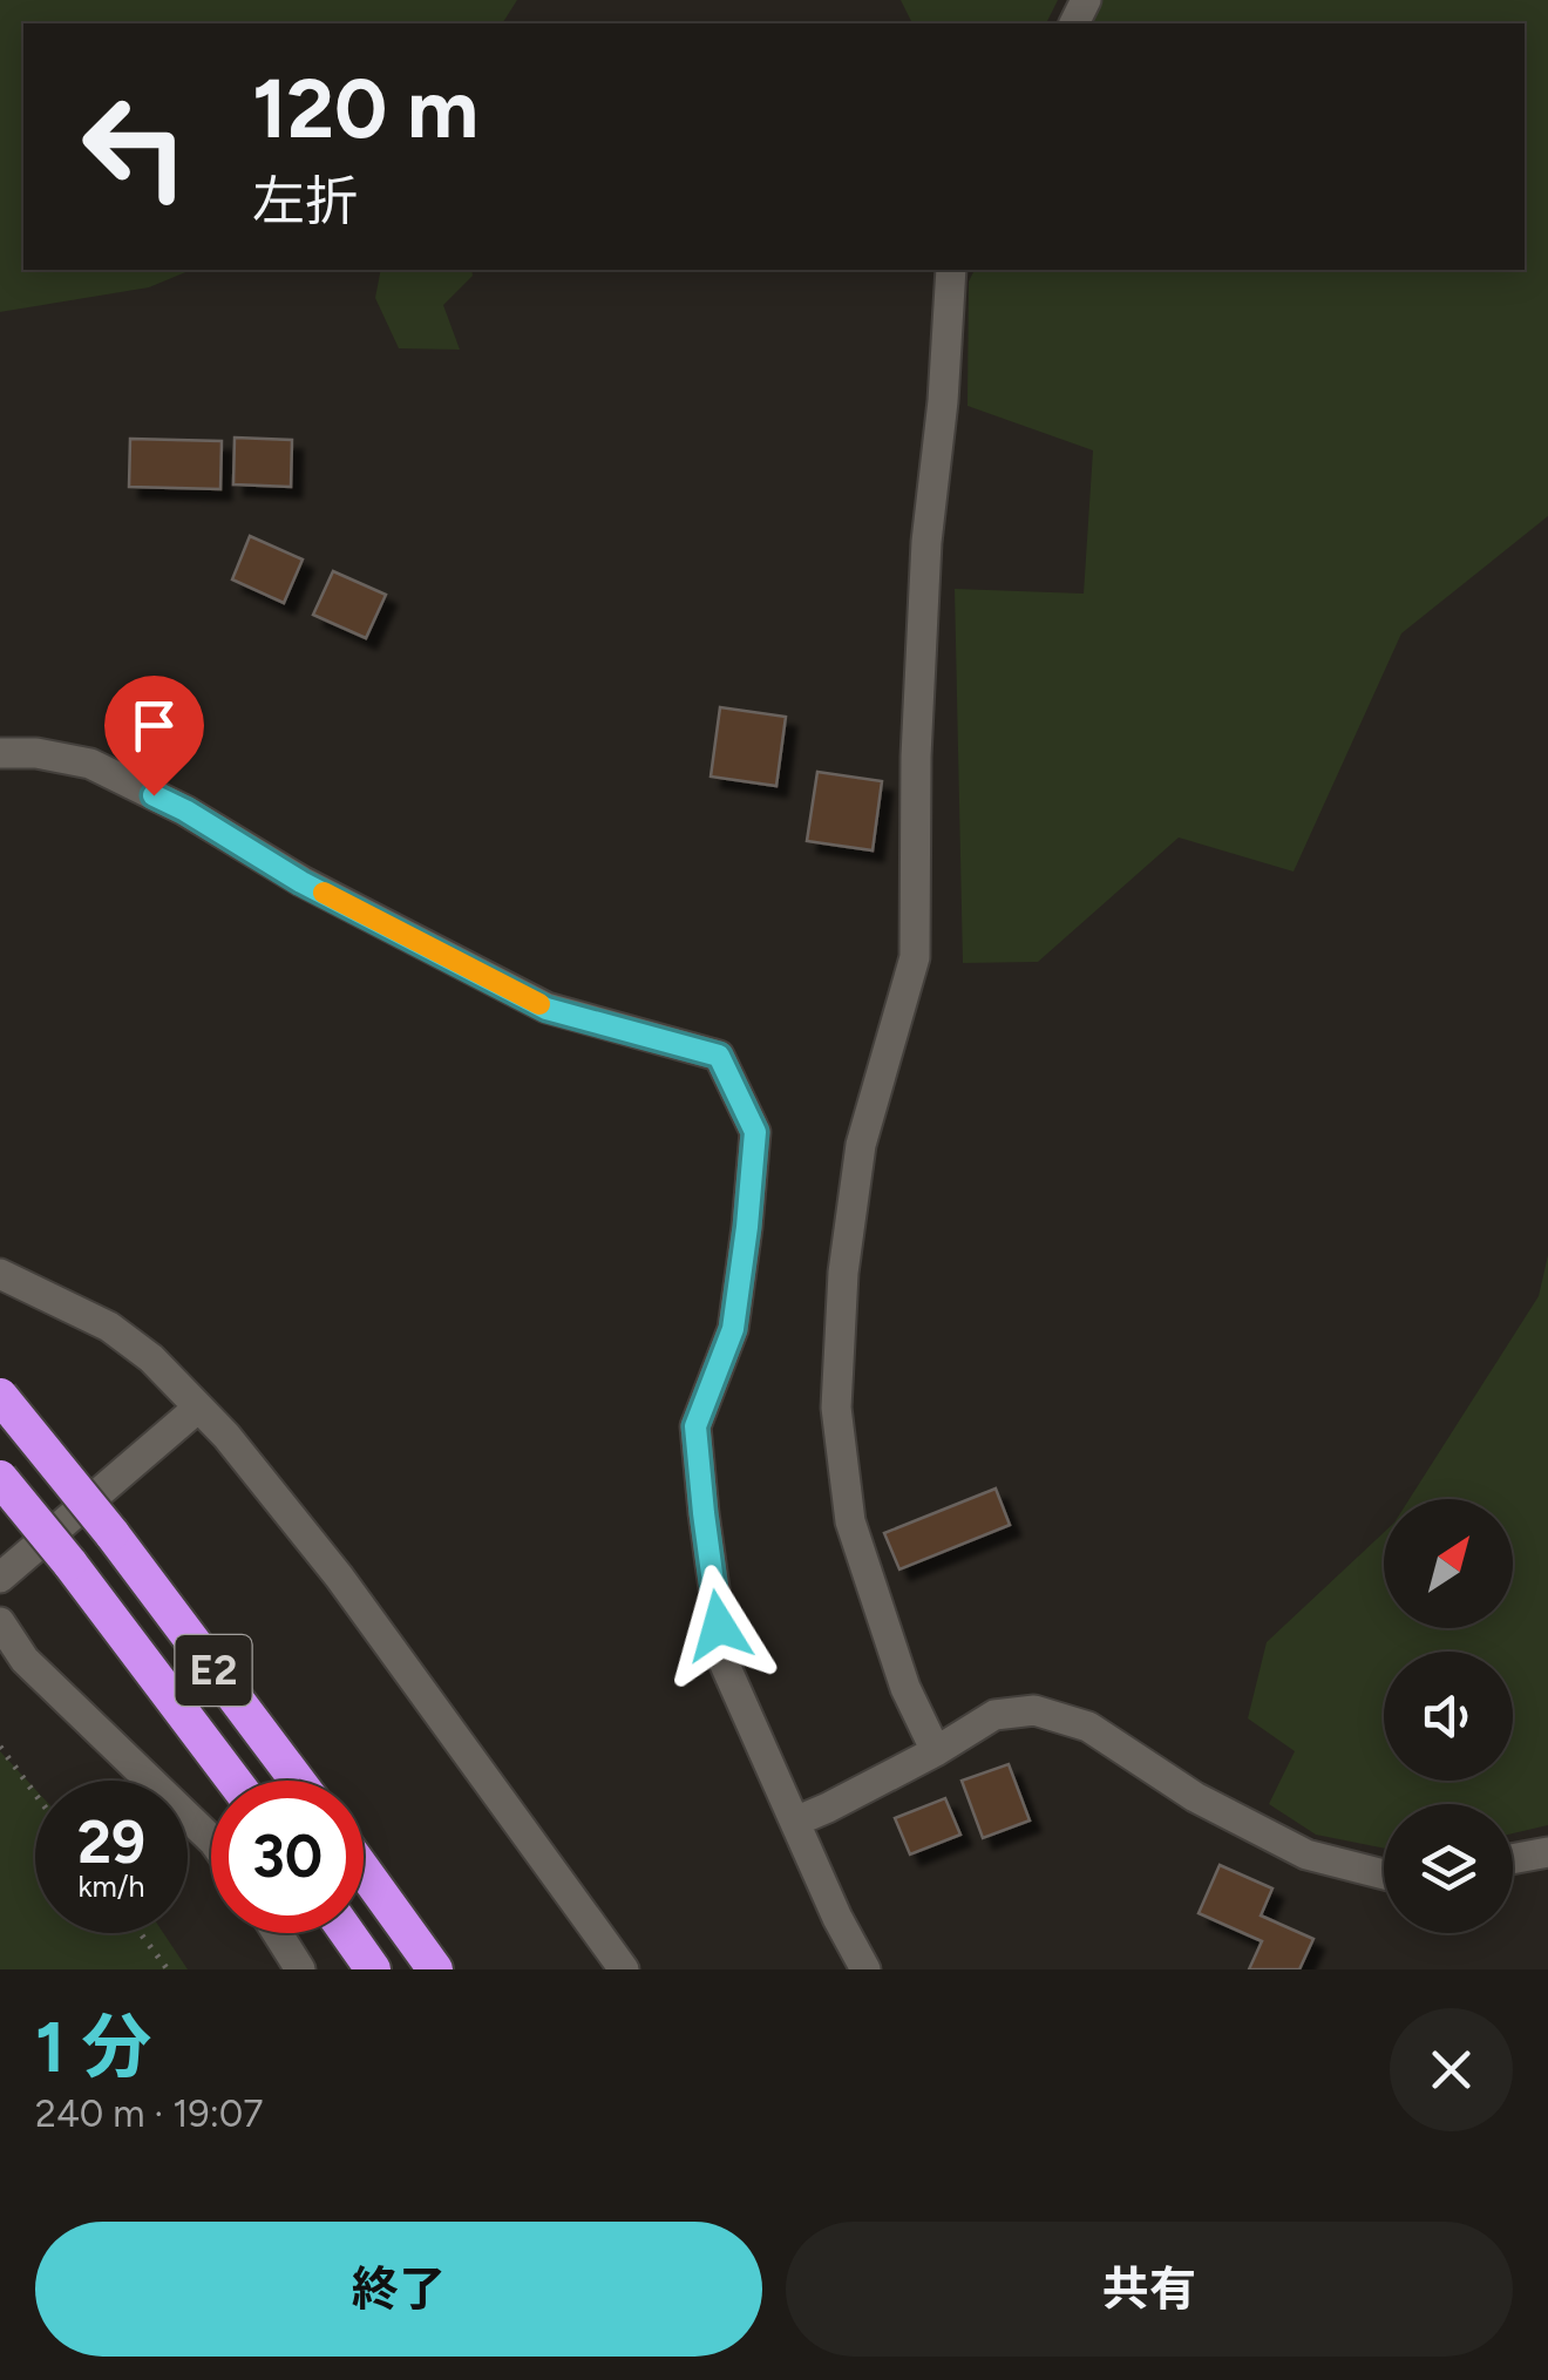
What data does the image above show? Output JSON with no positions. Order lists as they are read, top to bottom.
{
  "streets": {
    "highway": ["E2"]
  },
  "north": "top right",
  "page": {
    "turn": ["120 m", "左折"],
    "speed": "29 km/h",
    "limit": "30",
    "heading": ["1 分", "240 m · 19:07"],
    "buttons": ["終了", "共有"]
  }
}
